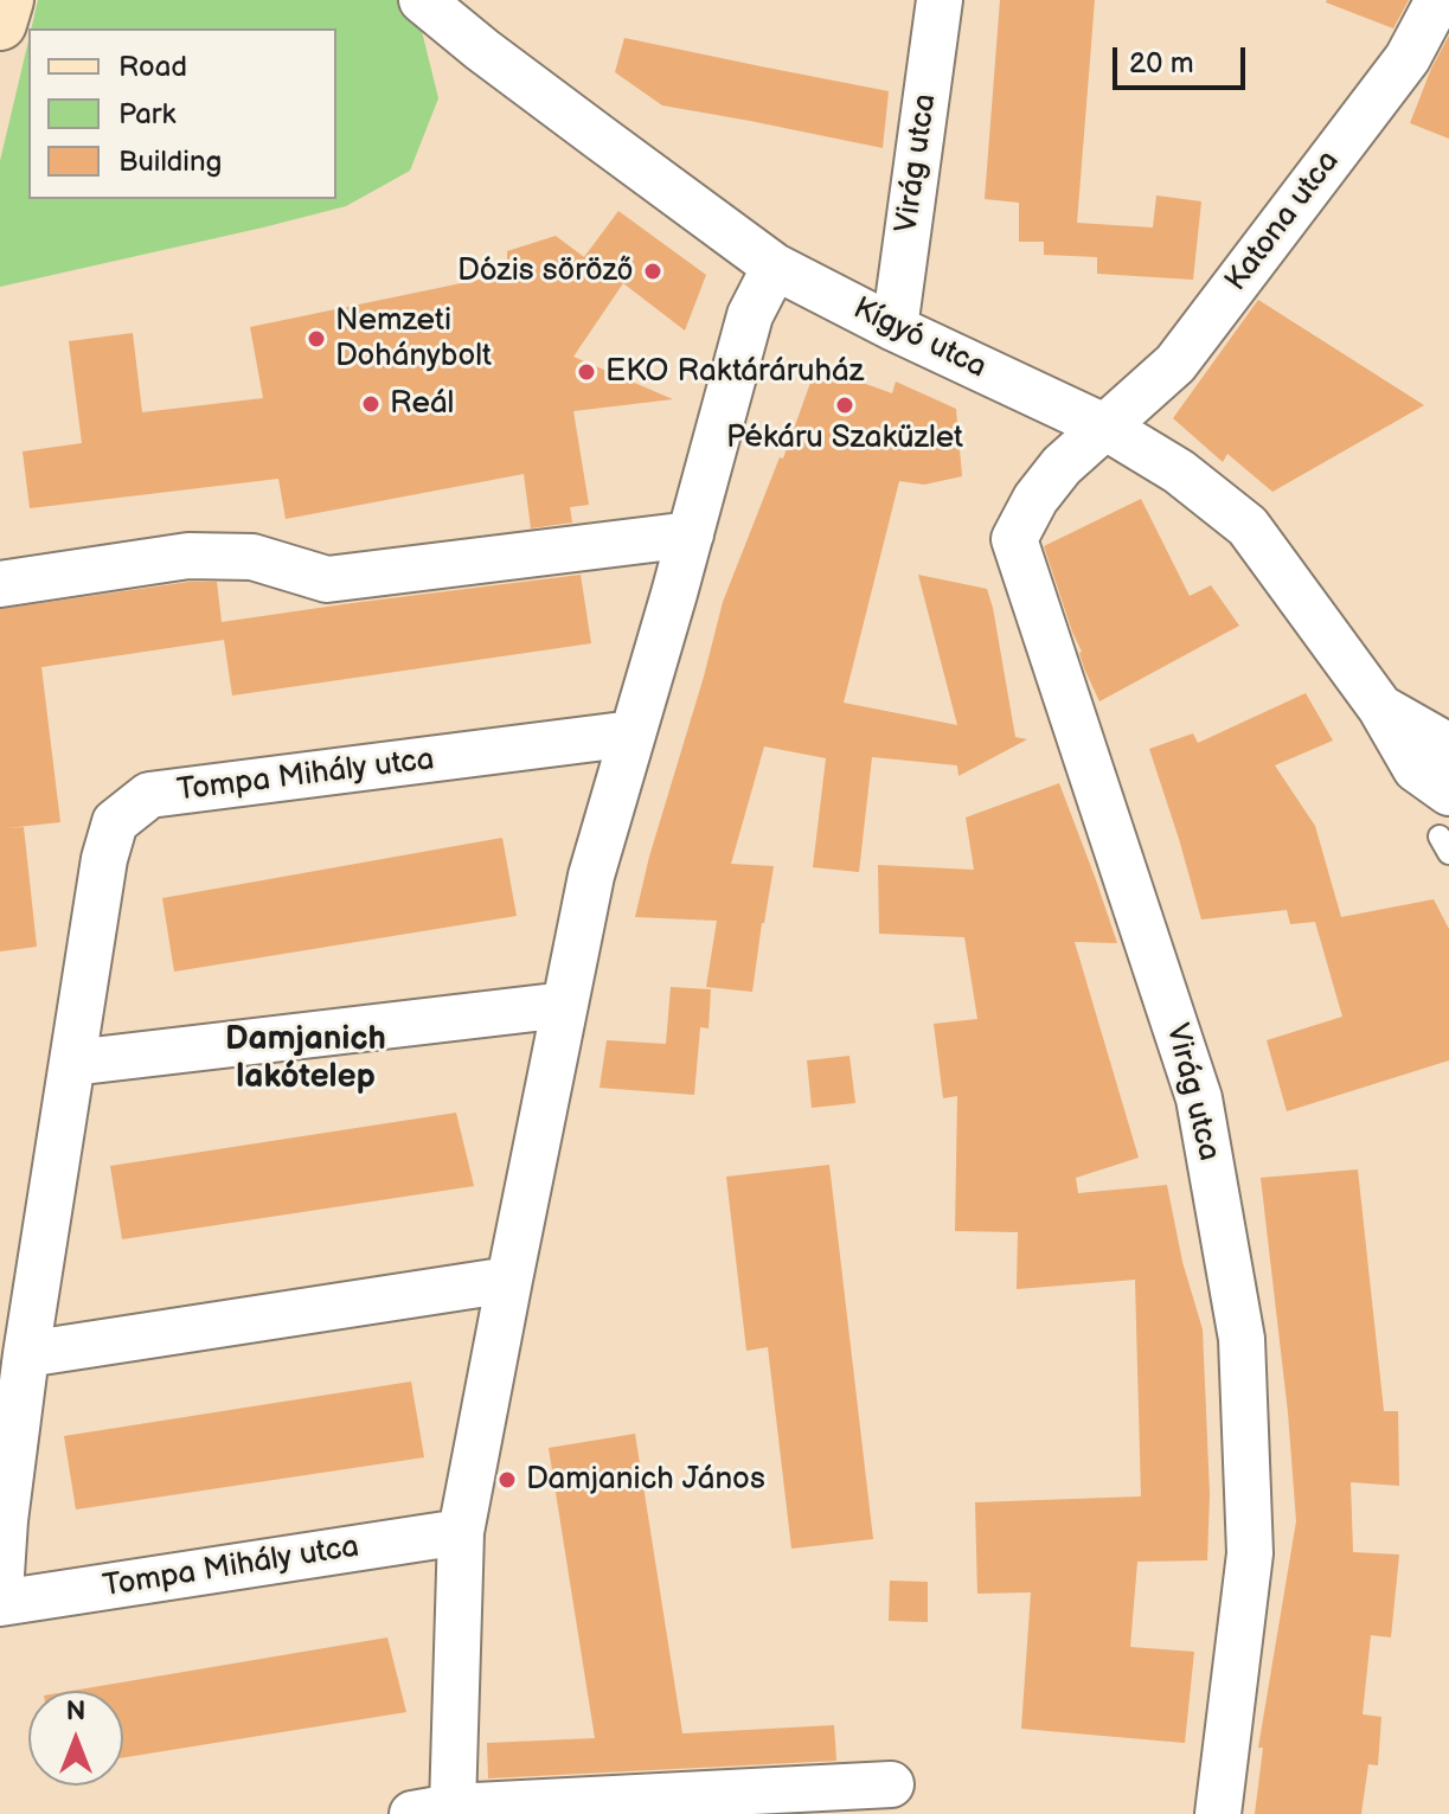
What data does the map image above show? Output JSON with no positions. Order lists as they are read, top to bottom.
{
  "streets": {
    "street": [
      "Virág utca",
      "Katona utca",
      "Kígyó utca",
      "Tompa Mihály utca"
    ]
  },
  "crossings": [
    ["Virág utca", "Katona utca"],
    ["Virág utca", "Kígyó utca"],
    ["Katona utca", "Kígyó utca"]
  ],
  "districts": ["Damjanich lakótelep"],
  "places": [
    "Dózis söröző",
    "Nemzeti Dohánybolt",
    "EKO Raktáráruház",
    "Reál",
    "Pékáru Szaküzlet",
    "Damjanich János"
  ],
  "legend": ["Road", "Park", "Building"],
  "scale_bar": "20 m",
  "north": "top"
}
